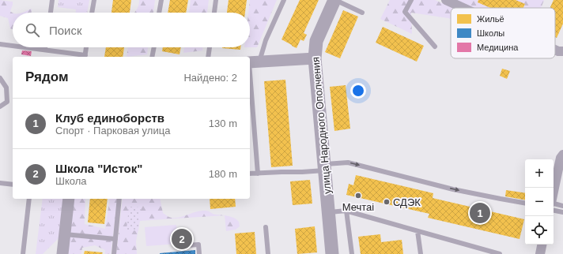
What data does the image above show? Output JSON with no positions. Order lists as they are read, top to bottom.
{
  "streets": {
    "main road": ["улица Народного Ополчения"]
  },
  "places": ["Мечтаi", "СДЭК"],
  "legend": ["Жильё", "Школы", "Медицина"],
  "page": {
    "search": "Поиск",
    "heading": ["Рядом", "Найдено: 2"],
    "list": [
      {
        "mark": "1",
        "name": "Клуб единоборств",
        "note": "Спорт · Парковая улица",
        "value": "130 m"
      },
      {
        "mark": "2",
        "name": "Школа \"Исток\"",
        "note": "Школа",
        "value": "180 m"
      }
    ],
    "map_buttons": ["+", "−"],
    "pins": ["1", "2"]
  }
}
